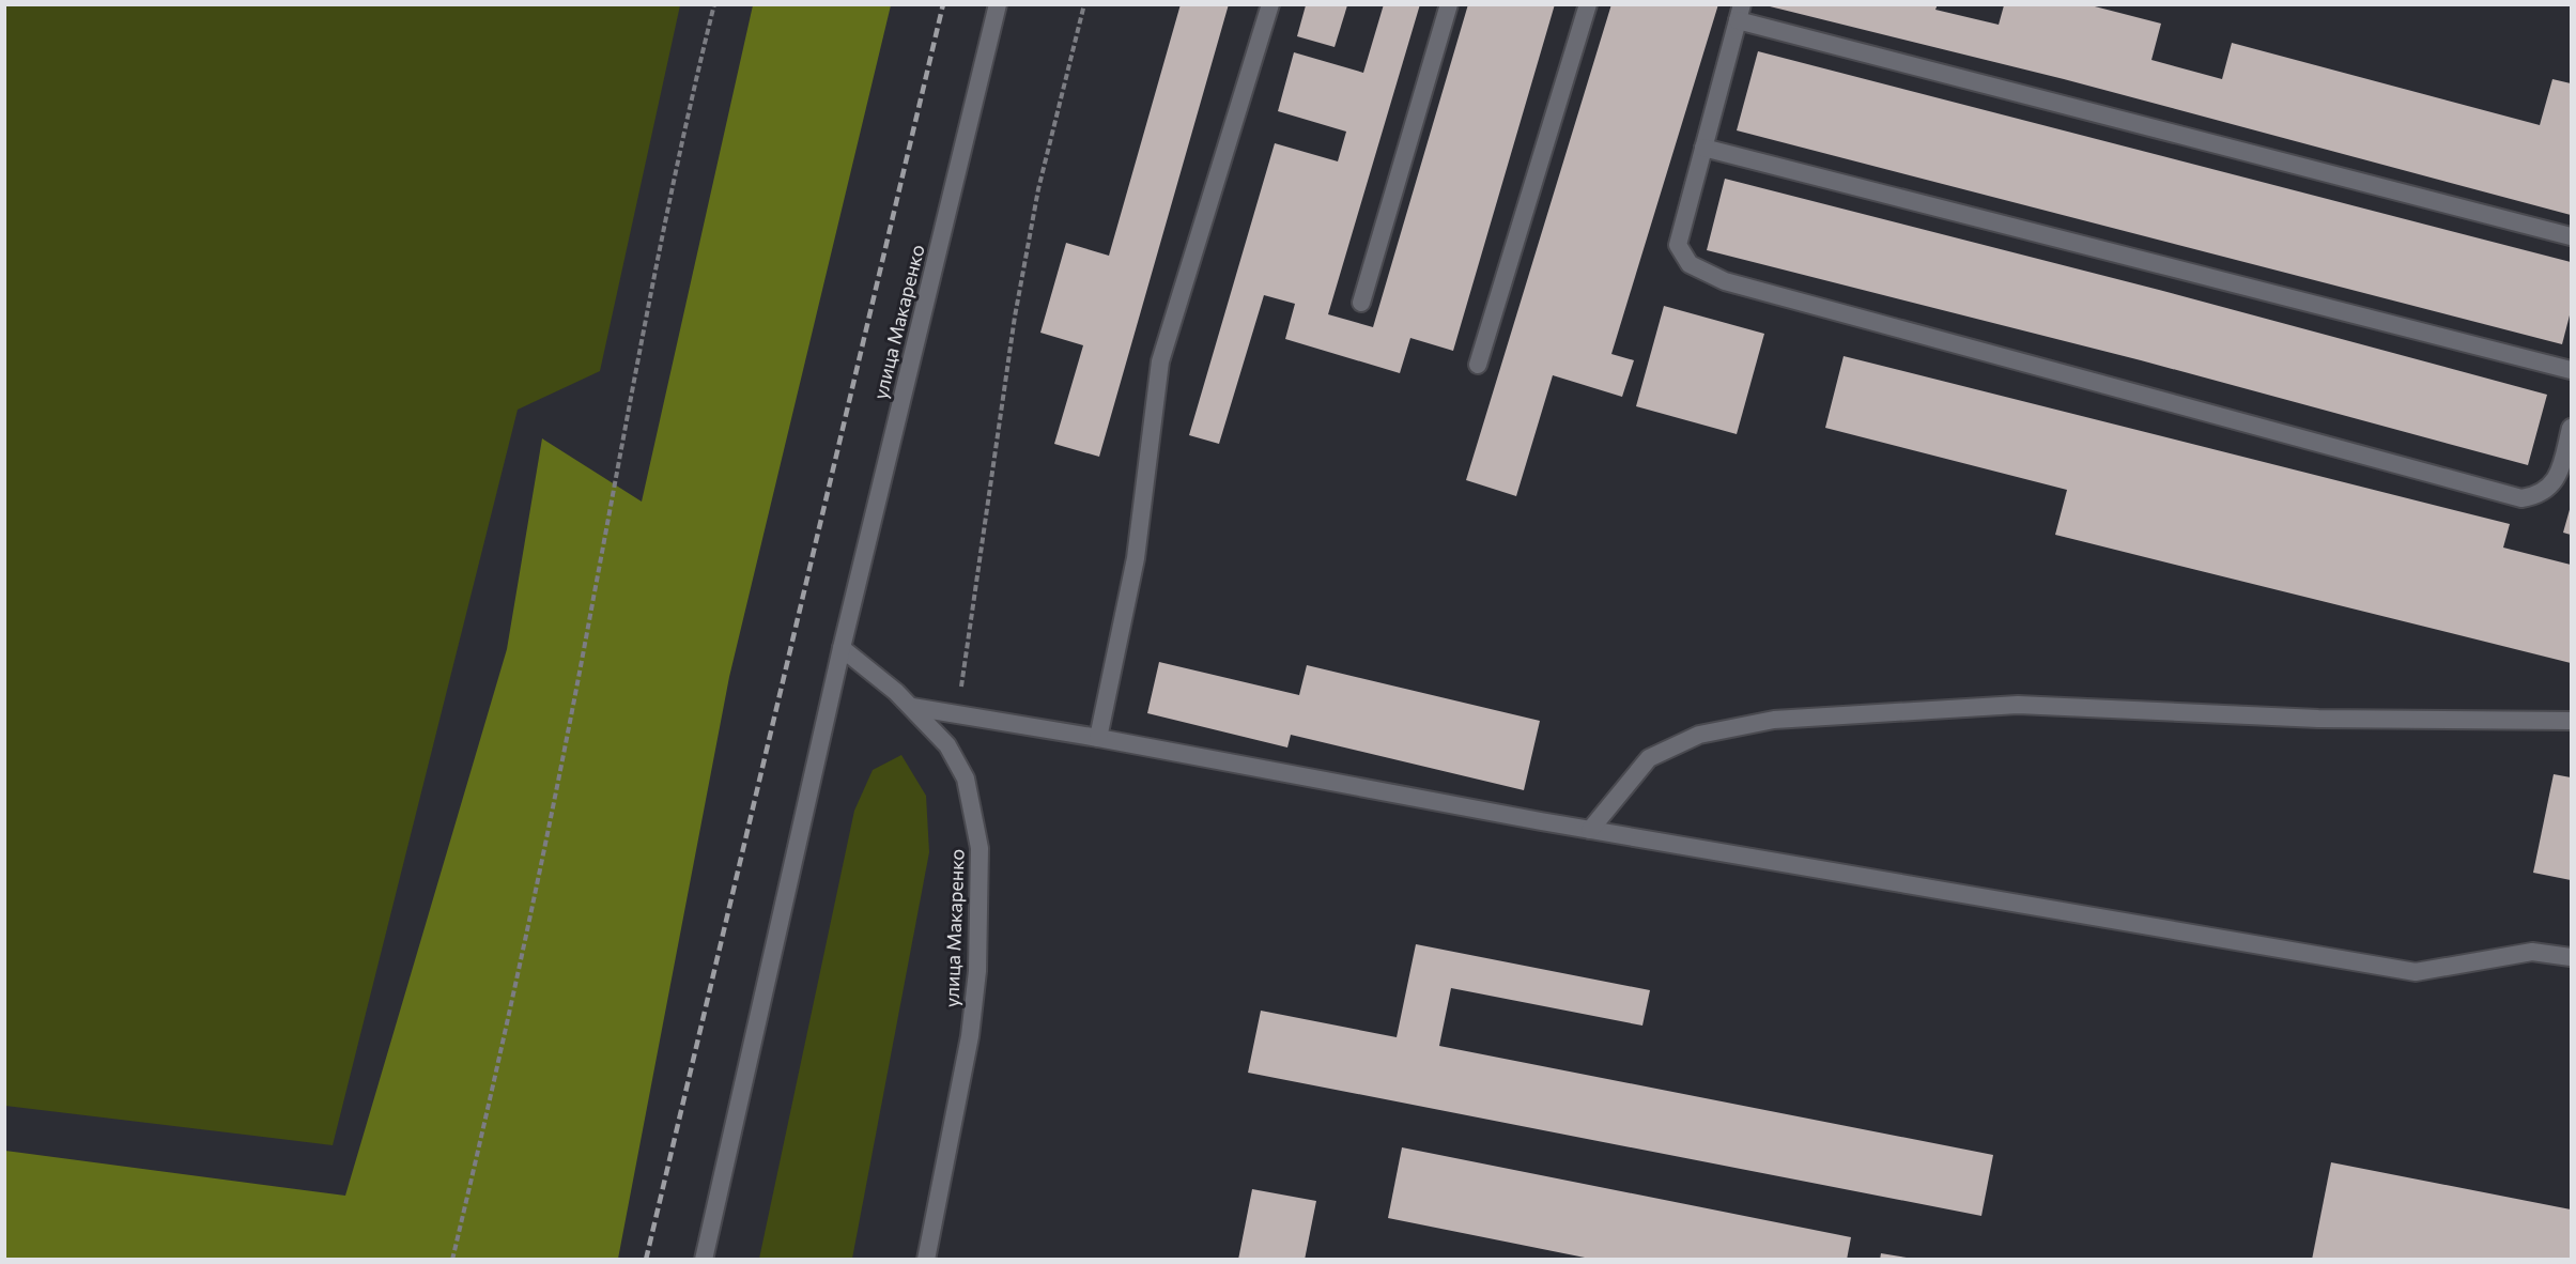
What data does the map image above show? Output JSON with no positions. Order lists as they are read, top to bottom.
{
  "streets": {
    "main road": ["улица Макаренко"]
  }
}
